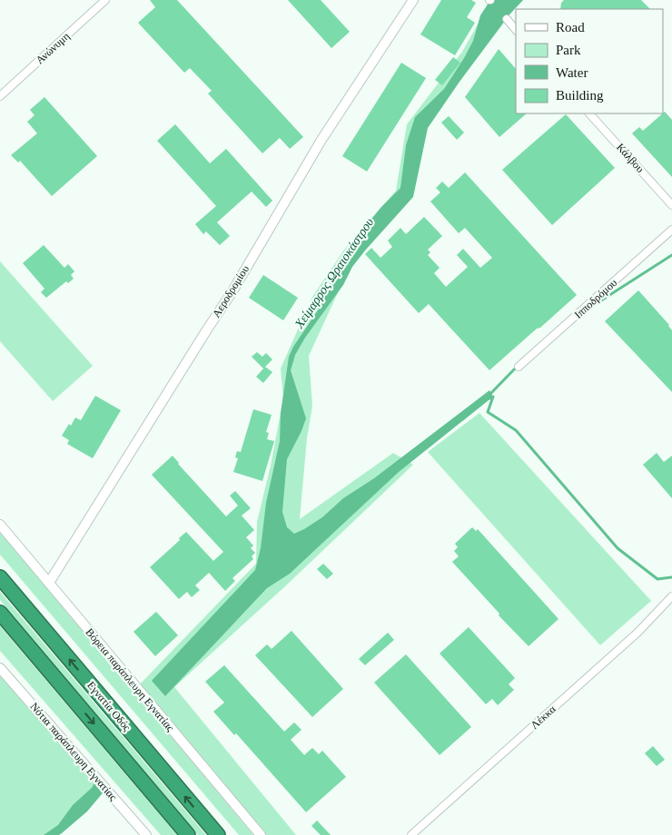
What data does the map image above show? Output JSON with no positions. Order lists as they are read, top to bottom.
{
  "streets": {
    "highway": ["Εγνατία Οδός"],
    "street": [
      "Ανώνυμη",
      "Κάλβου",
      "Αεροδρομίου",
      "Ιπποδρόμου",
      "Βόρεια παράπλευρη Εγνατίας",
      "Λέκκα",
      "Νότια παράπλευρη Εγνατίας"
    ]
  },
  "crossings": [
    ["Αεροδρομίου", "Βόρεια παράπλευρη Εγνατίας"]
  ],
  "water": ["Χείμαρρος Ωραιοκάστρου"],
  "legend": [
    "Road",
    "Park",
    "Water",
    "Building"
  ]
}
